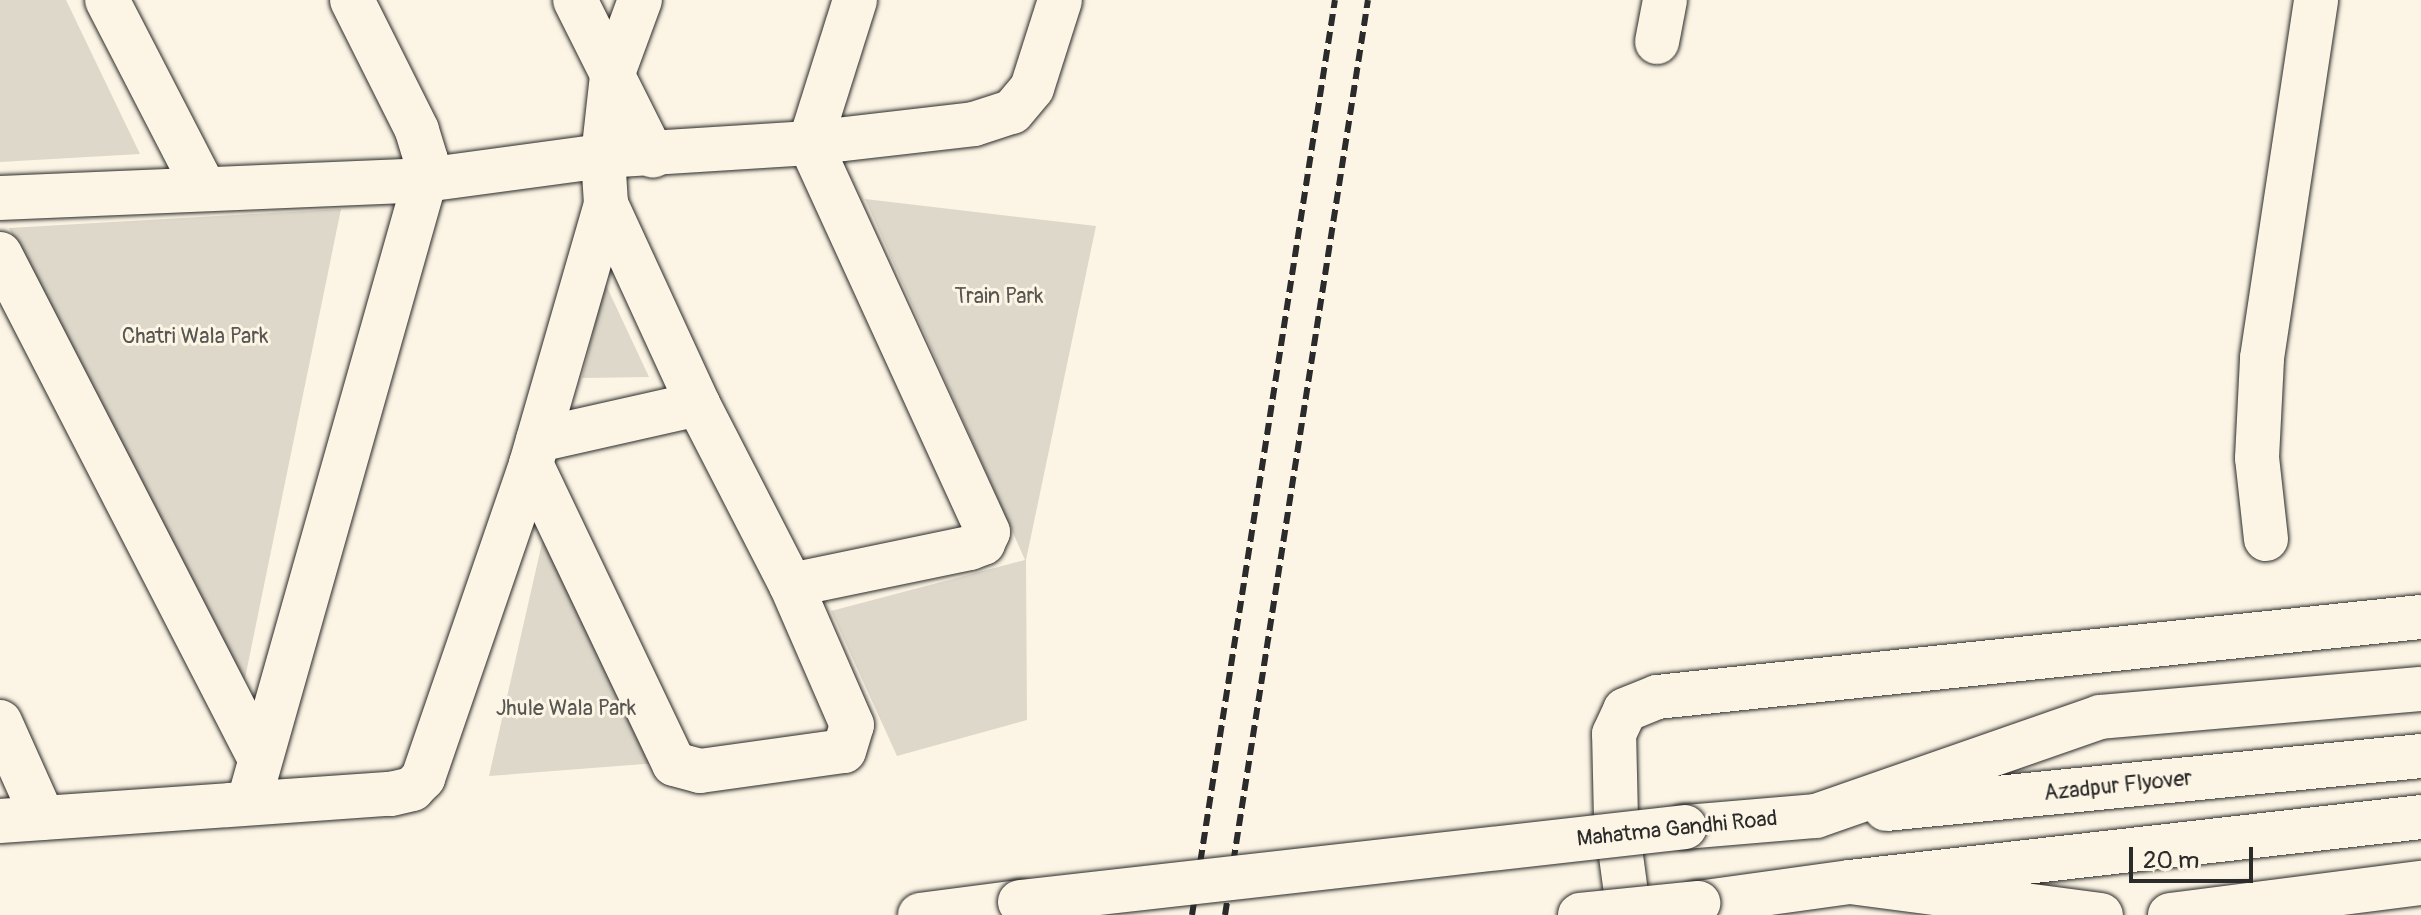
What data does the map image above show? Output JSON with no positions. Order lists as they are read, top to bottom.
{
  "streets": {
    "street": ["Azadpur Flyover", "Mahatma Gandhi Road"]
  },
  "crossings": [
    ["Azadpur Flyover", "Mahatma Gandhi Road"]
  ],
  "parks": ["Train Park", "Chatri Wala Park", "Jhule Wala Park"],
  "scale_bar": "20 m"
}
